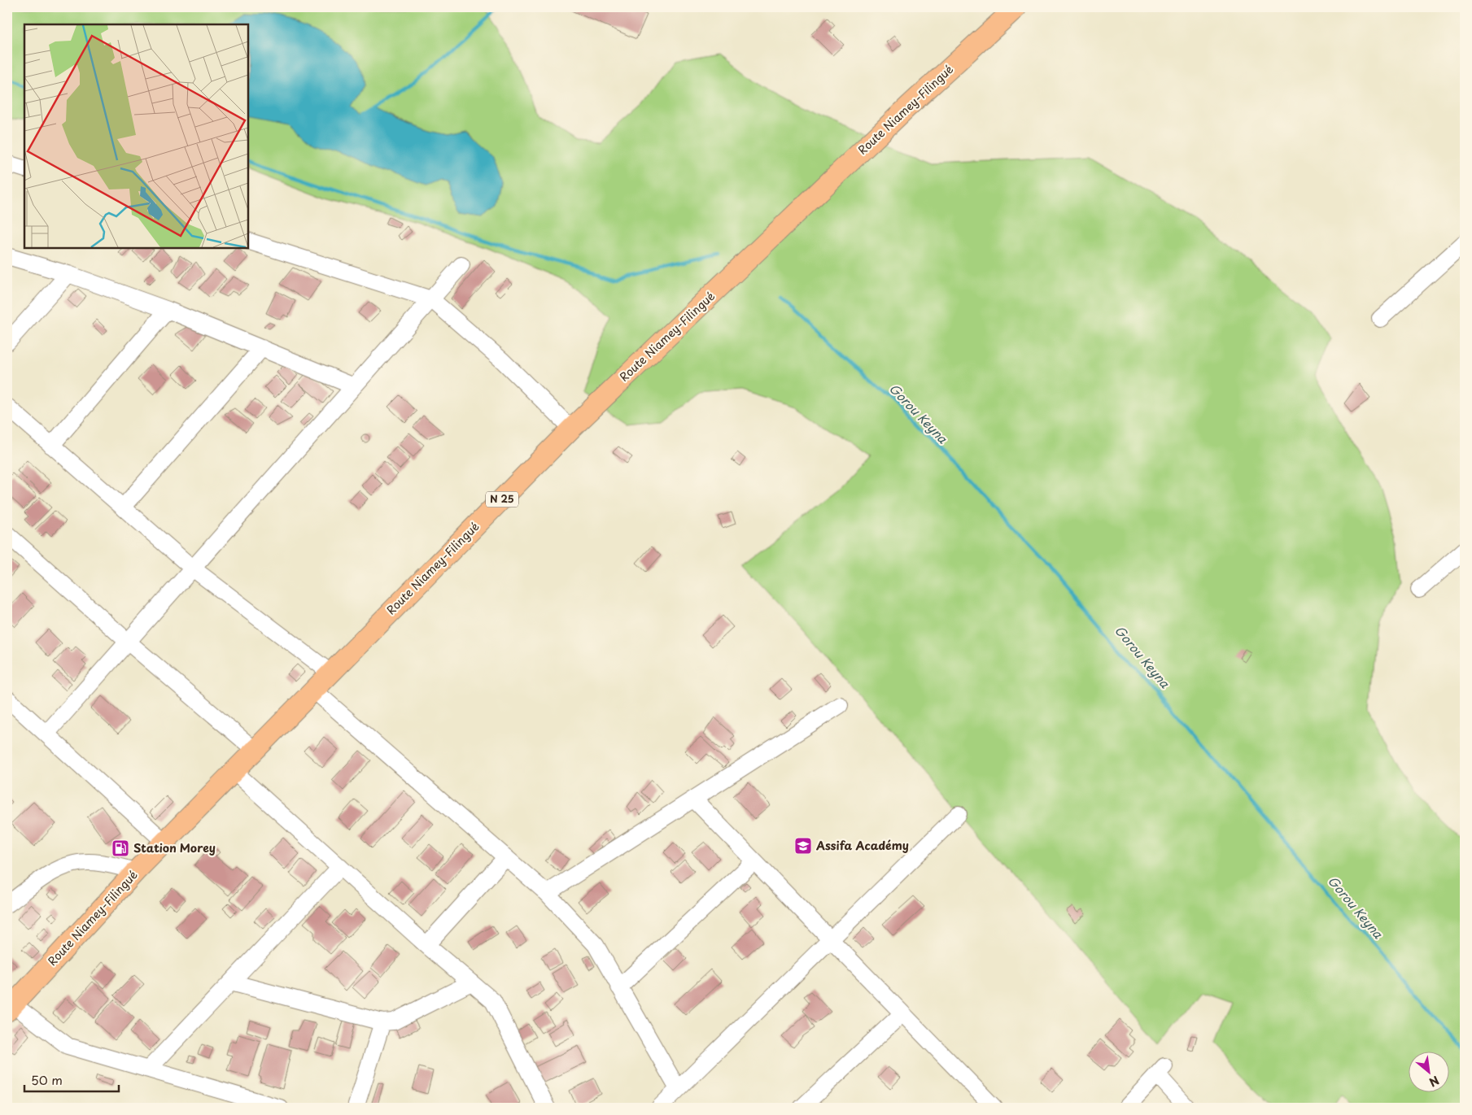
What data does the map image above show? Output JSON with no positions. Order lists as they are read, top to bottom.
{
  "streets": {
    "main road": ["Route Niamey-Filingué", "N 25"]
  },
  "water": ["Gorou Keyna"],
  "places": {
    "school or university": ["Assifa Académy"],
    "fuel station": ["Station Morey"]
  },
  "scale_bar": "50 m",
  "north": "bottom right"
}
